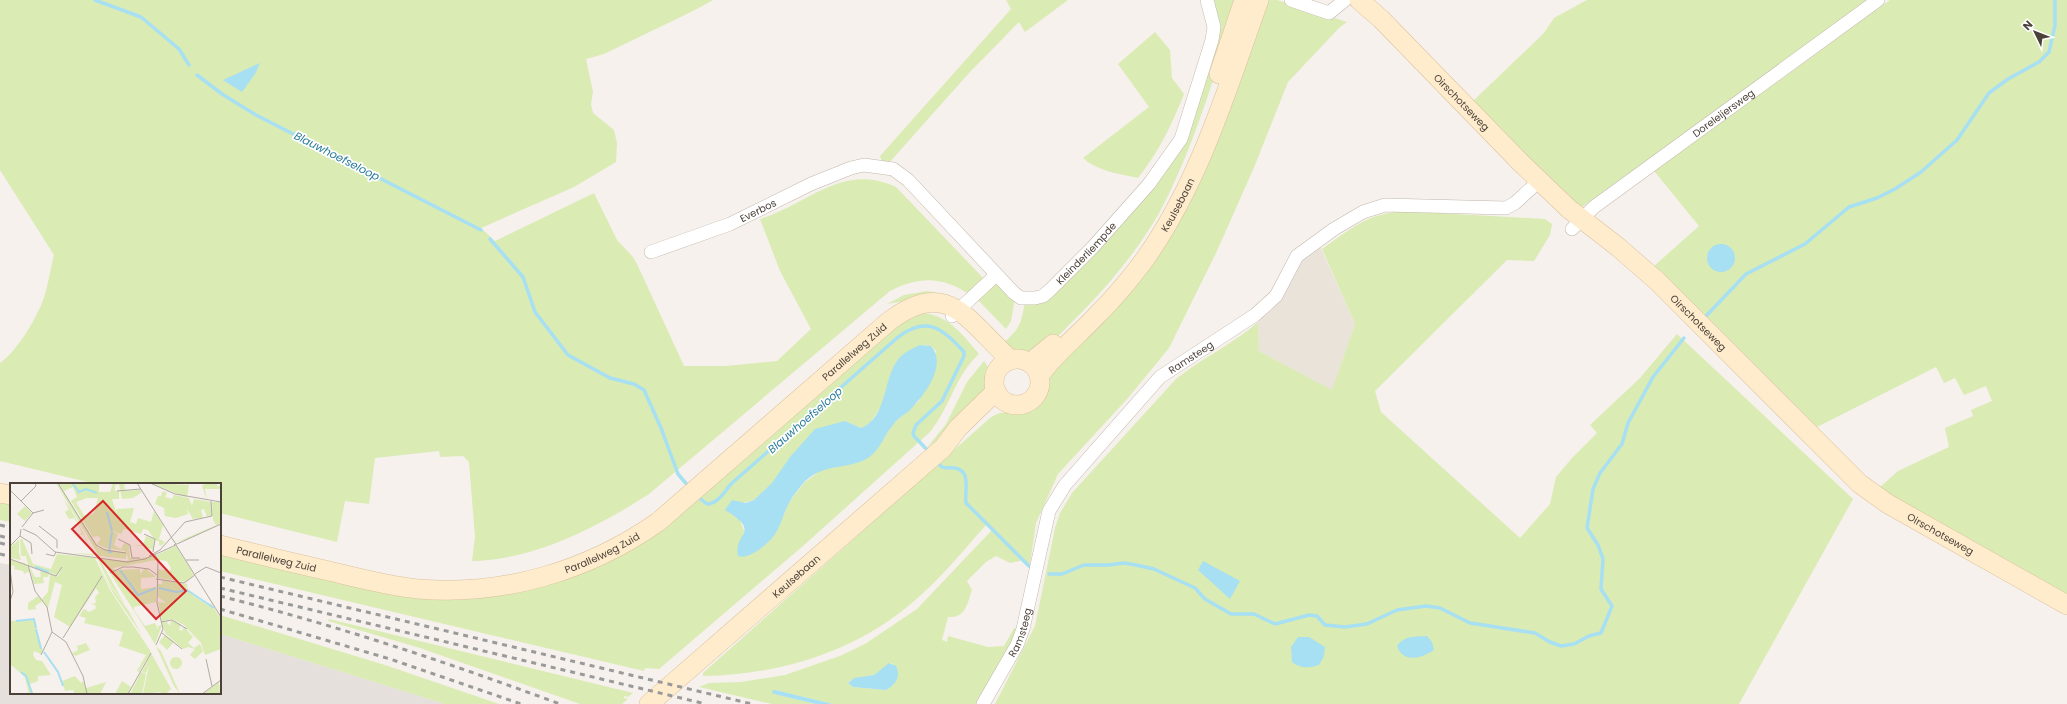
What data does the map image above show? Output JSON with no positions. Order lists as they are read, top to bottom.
{
  "streets": {
    "street": [
      "Oirschotseweg",
      "Doreleijersweg",
      "Keulsebaan",
      "Everbos",
      "Kleinderliempde",
      "Parallelweg Zuid",
      "Ramsteeg"
    ]
  },
  "crossings": [
    ["Oirschotseweg", "Doreleijersweg"],
    ["Oirschotseweg", "Ramsteeg"],
    ["Keulsebaan", "Parallelweg Zuid"],
    ["Everbos", "Kleinderliempde"]
  ],
  "water": ["Blauwhoefseloop"],
  "north": "top left"
}
